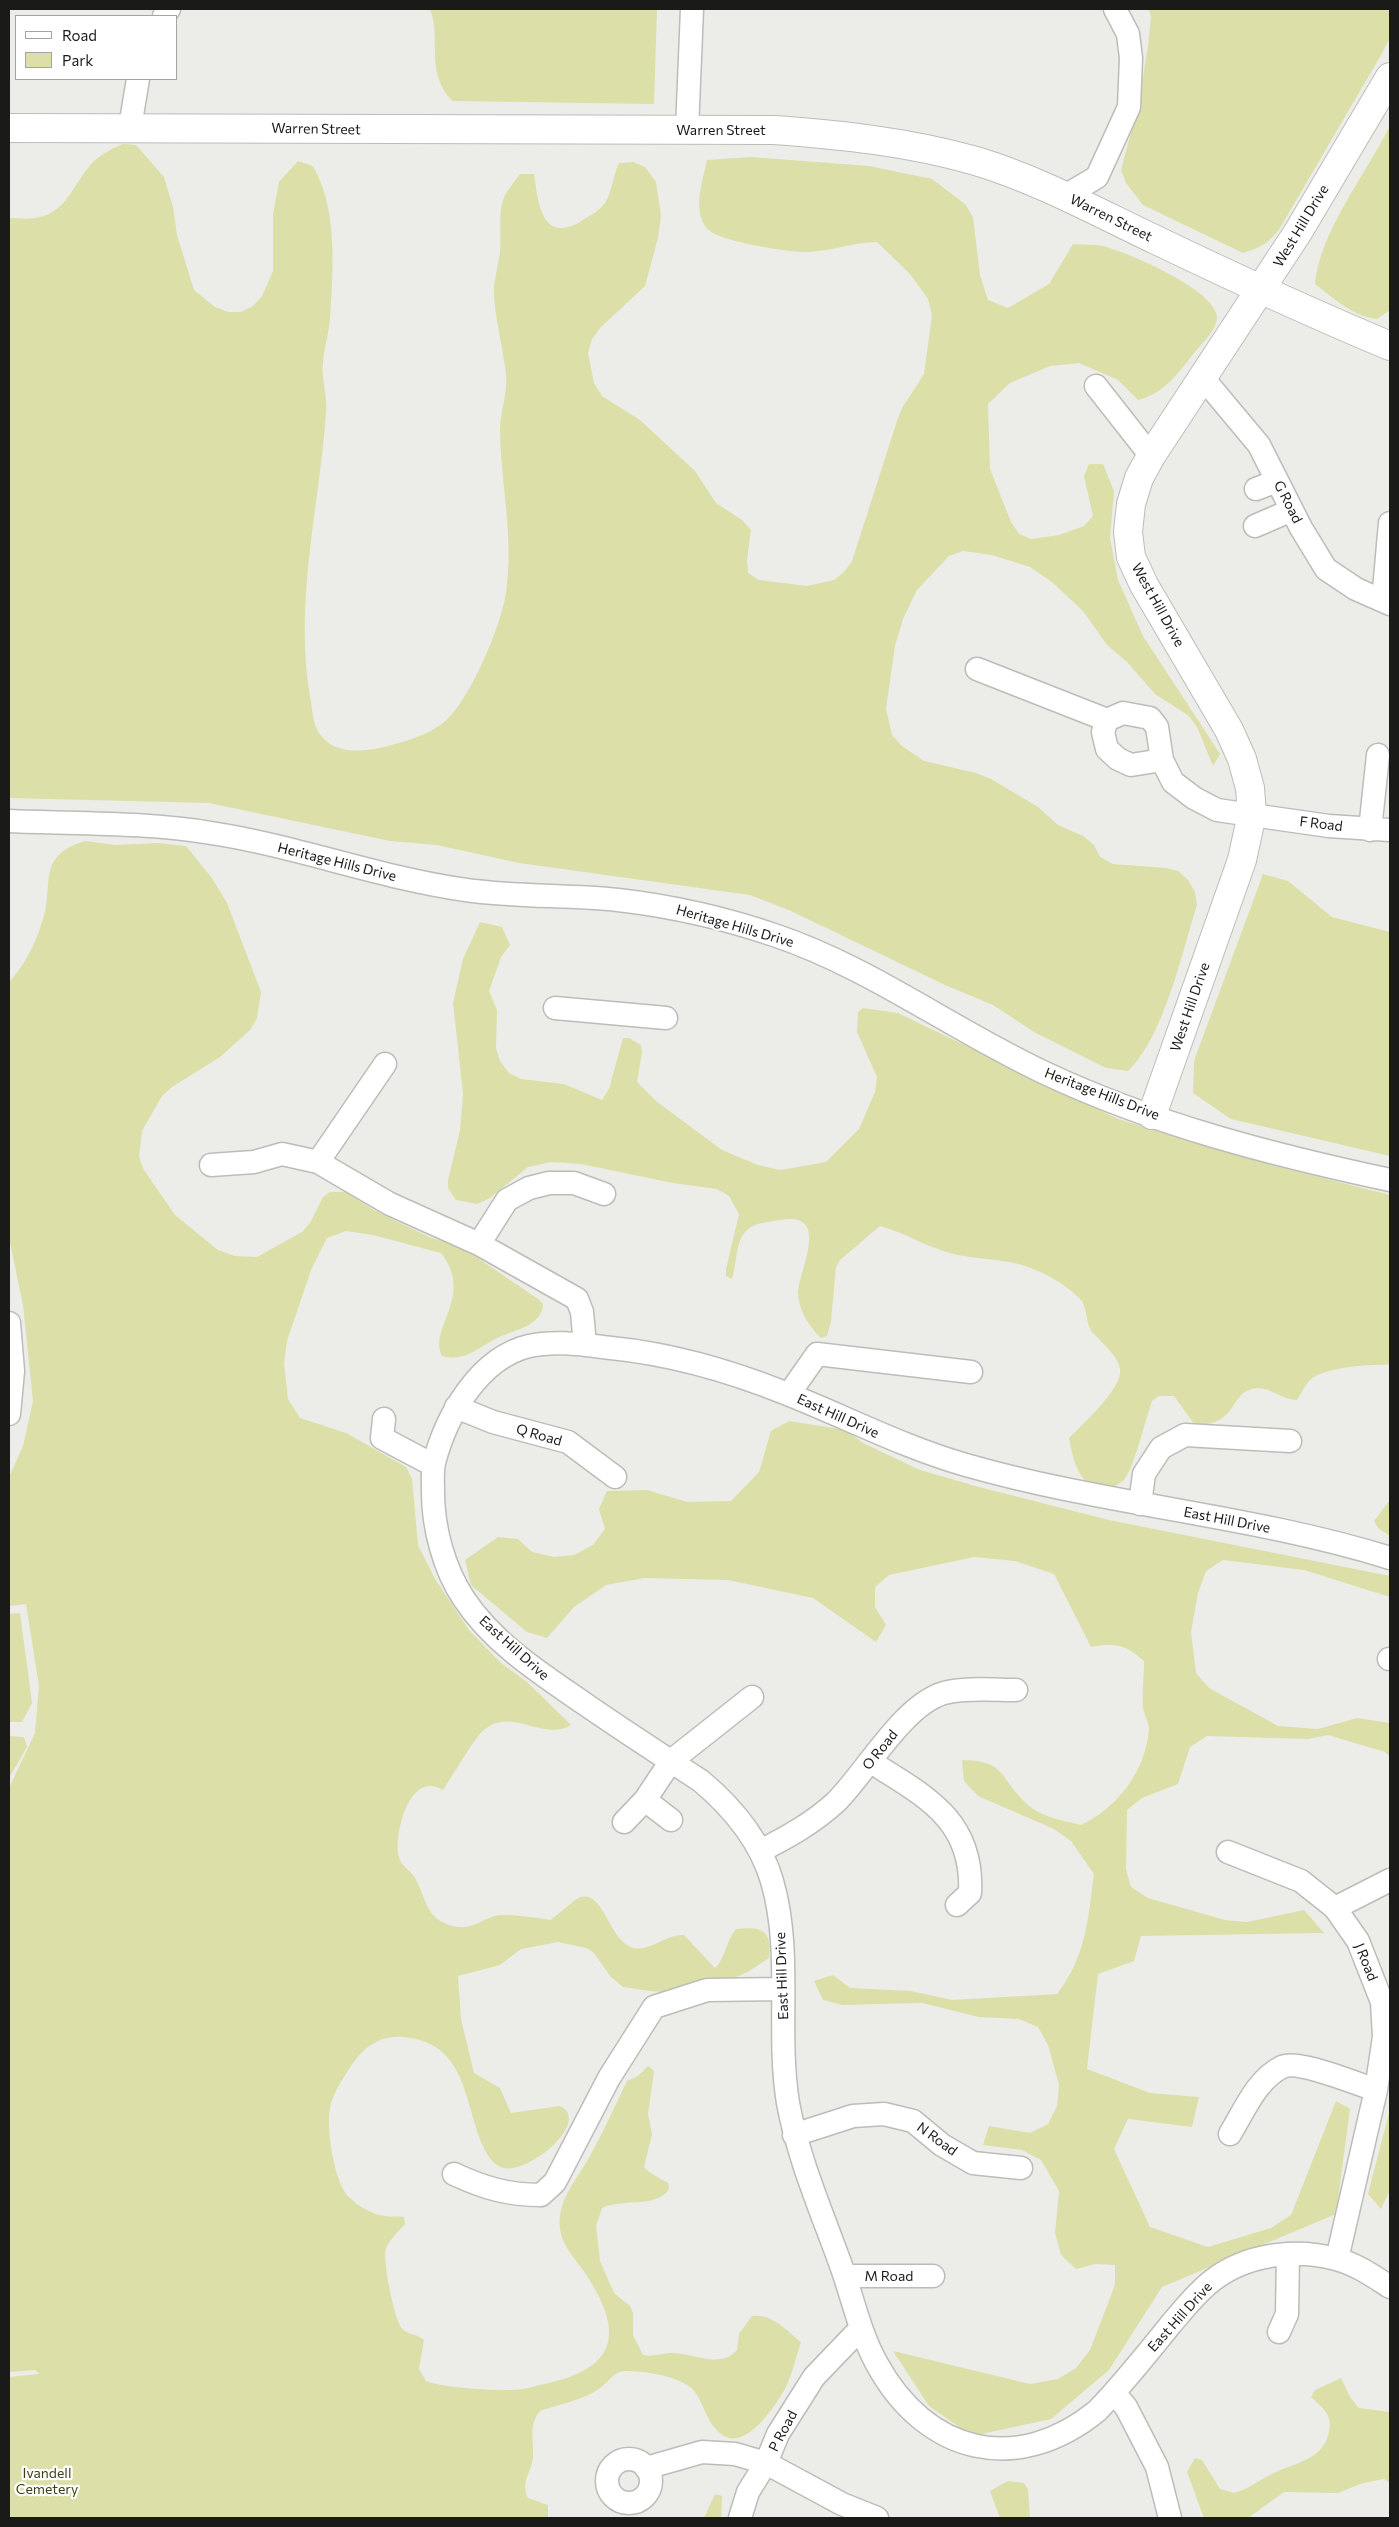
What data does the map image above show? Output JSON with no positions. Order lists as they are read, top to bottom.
{
  "streets": {
    "street": [
      "Warren Street",
      "West Hill Drive",
      "G Road",
      "F Road",
      "Heritage Hills Drive",
      "East Hill Drive",
      "Q Road",
      "O Road",
      "J Road",
      "N Road",
      "M Road",
      "P Road"
    ]
  },
  "crossings": [
    ["Warren Street", "West Hill Drive"],
    ["West Hill Drive", "G Road"],
    ["West Hill Drive", "F Road"],
    ["West Hill Drive", "Heritage Hills Drive"],
    ["East Hill Drive", "Q Road"],
    ["East Hill Drive", "O Road"],
    ["East Hill Drive", "J Road"],
    ["East Hill Drive", "N Road"],
    ["East Hill Drive", "M Road"],
    ["East Hill Drive", "P Road"]
  ],
  "parks": ["Ivandell Cemetery"],
  "legend": ["Road", "Park"]
}
